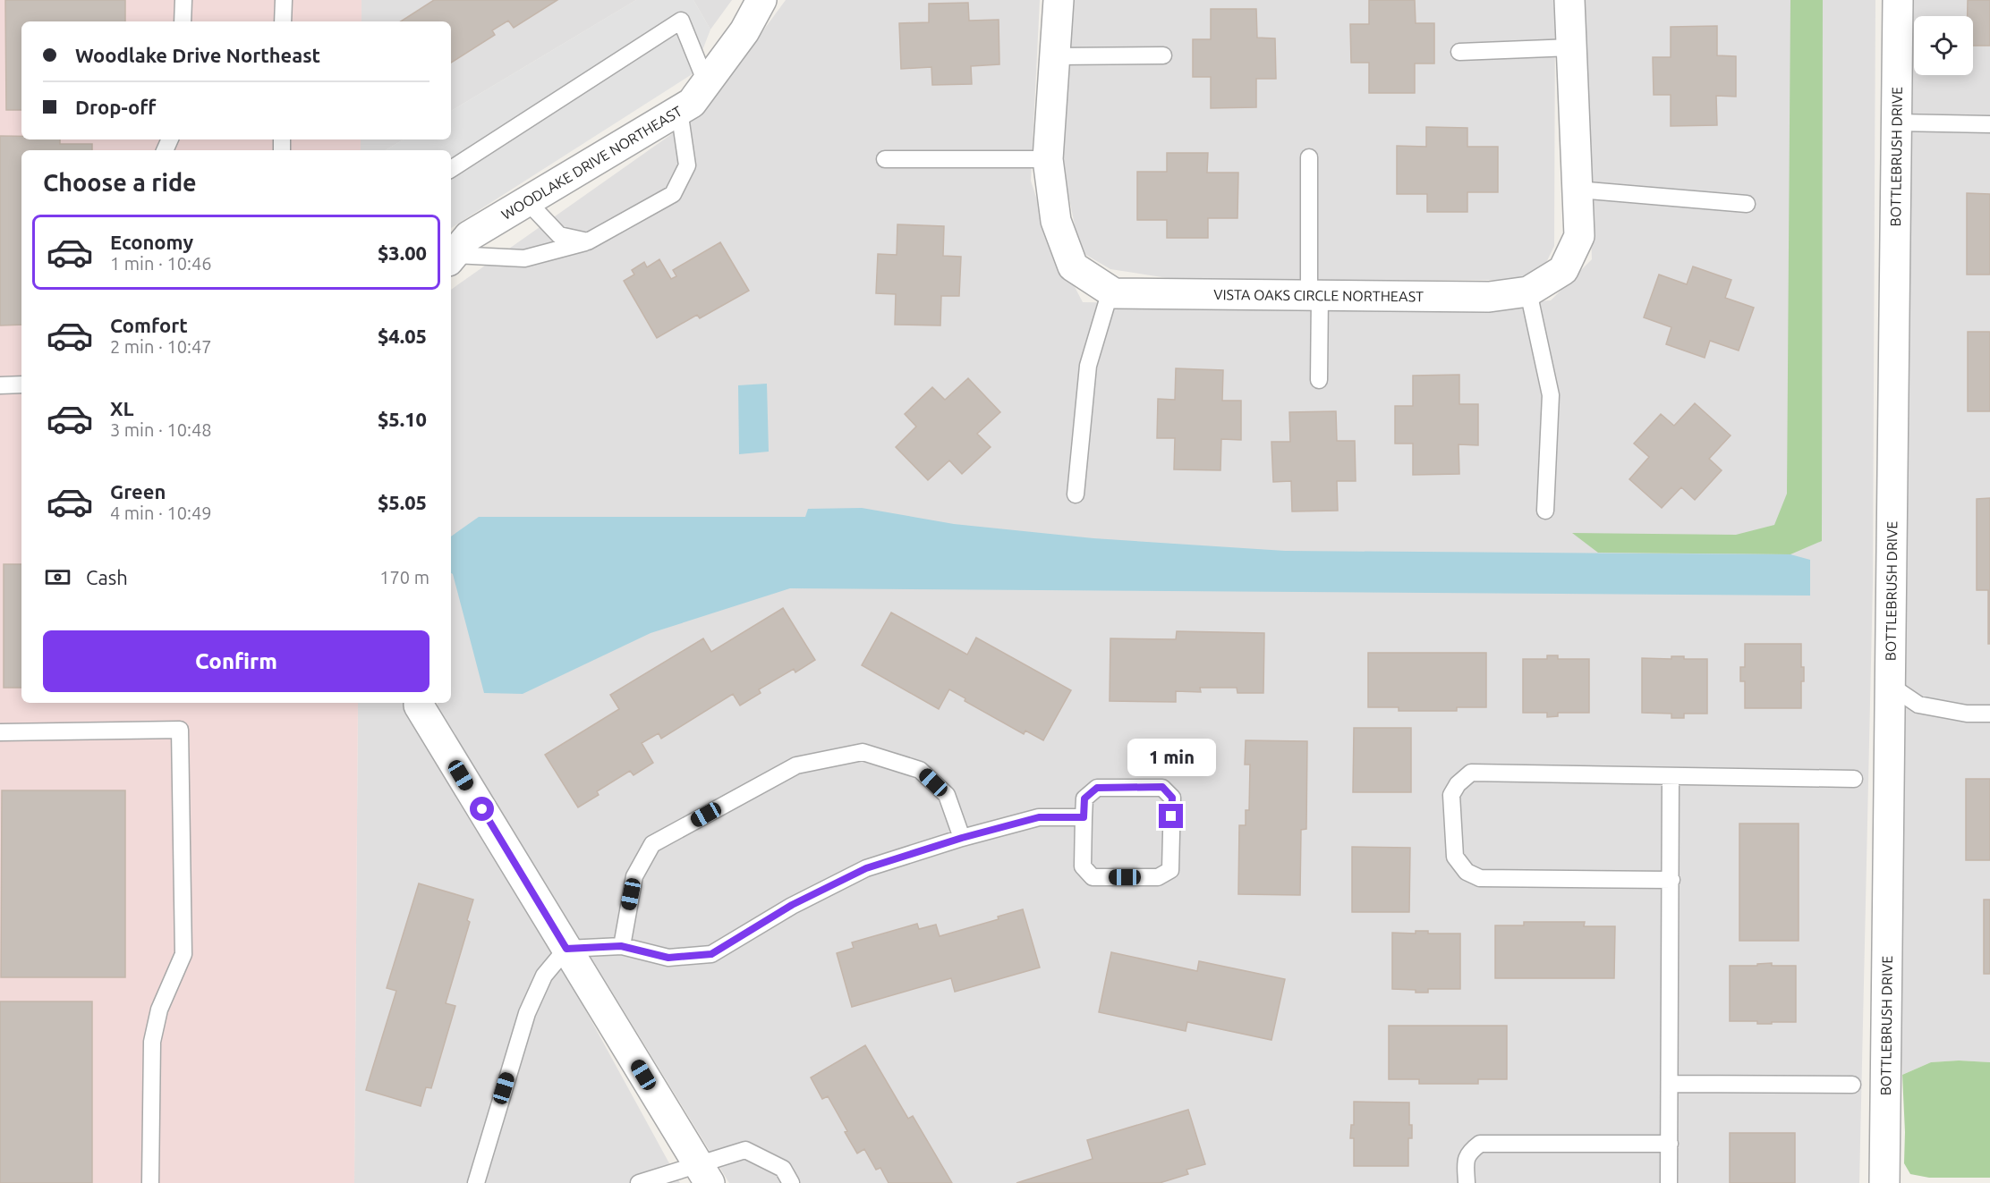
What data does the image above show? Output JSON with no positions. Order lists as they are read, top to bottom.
{
  "streets": {
    "street": ["BOTTLEBRUSH DRIVE", "WOODLAKE DRIVE NORTHEAST", "VISTA OAKS CIRCLE NORTHEAST"]
  },
  "page": {
    "banner": ["Woodlake Drive Northeast", "Drop-off"],
    "heading": "Choose a ride",
    "list": [
      {
        "name": "Economy",
        "note": "1 min · 10:46",
        "value": "$3.00"
      },
      {
        "name": "Comfort",
        "note": "2 min · 10:47",
        "value": "$4.05"
      },
      {
        "name": "XL",
        "note": "3 min · 10:48",
        "value": "$5.10"
      },
      {
        "name": "Green",
        "note": "4 min · 10:49",
        "value": "$5.05"
      }
    ],
    "pay": ["Cash", "170 m"],
    "buttons": "Confirm",
    "bubble": "1 min"
  }
}
